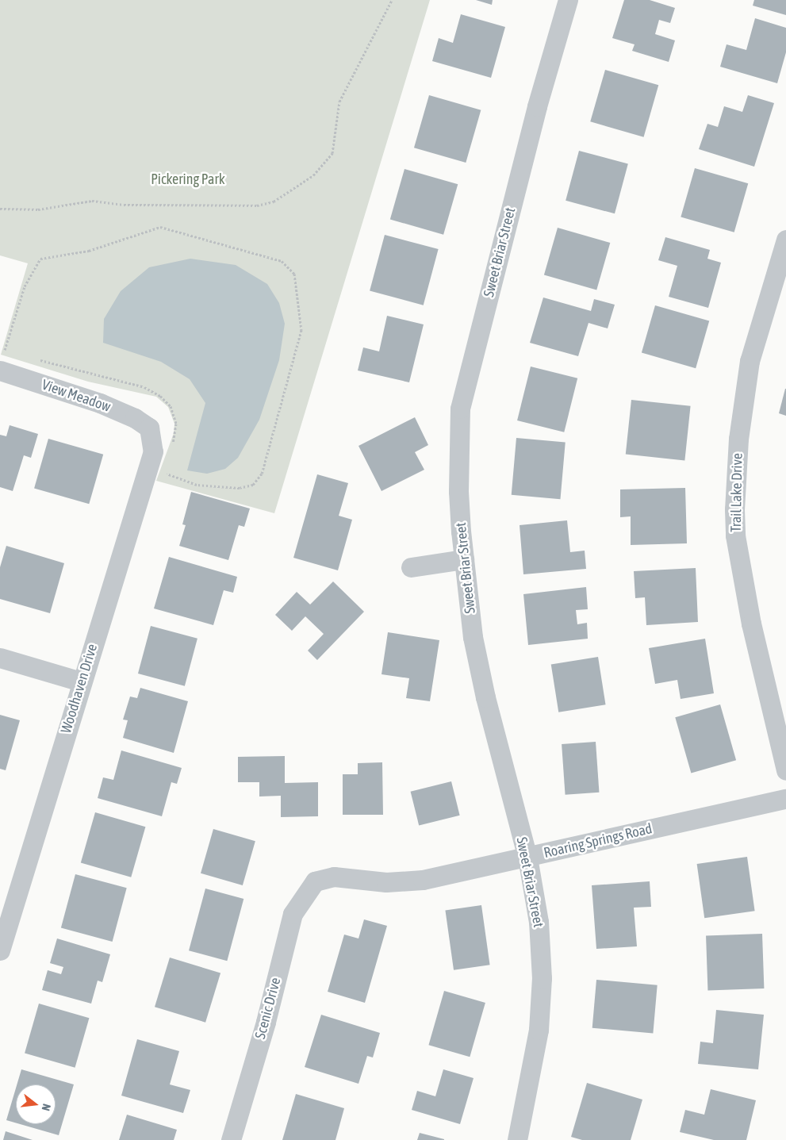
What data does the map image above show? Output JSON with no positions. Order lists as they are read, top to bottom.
{
  "streets": {
    "street": [
      "Sweet Briar Street",
      "View Meadow",
      "Trail Lake Drive",
      "Woodhaven Drive",
      "Roaring Springs Road",
      "Scenic Drive"
    ]
  },
  "crossings": [
    ["Sweet Briar Street", "Roaring Springs Road"],
    ["View Meadow", "Woodhaven Drive"],
    ["Roaring Springs Road", "Scenic Drive"]
  ],
  "parks": ["Pickering Park"],
  "north": "right"
}
